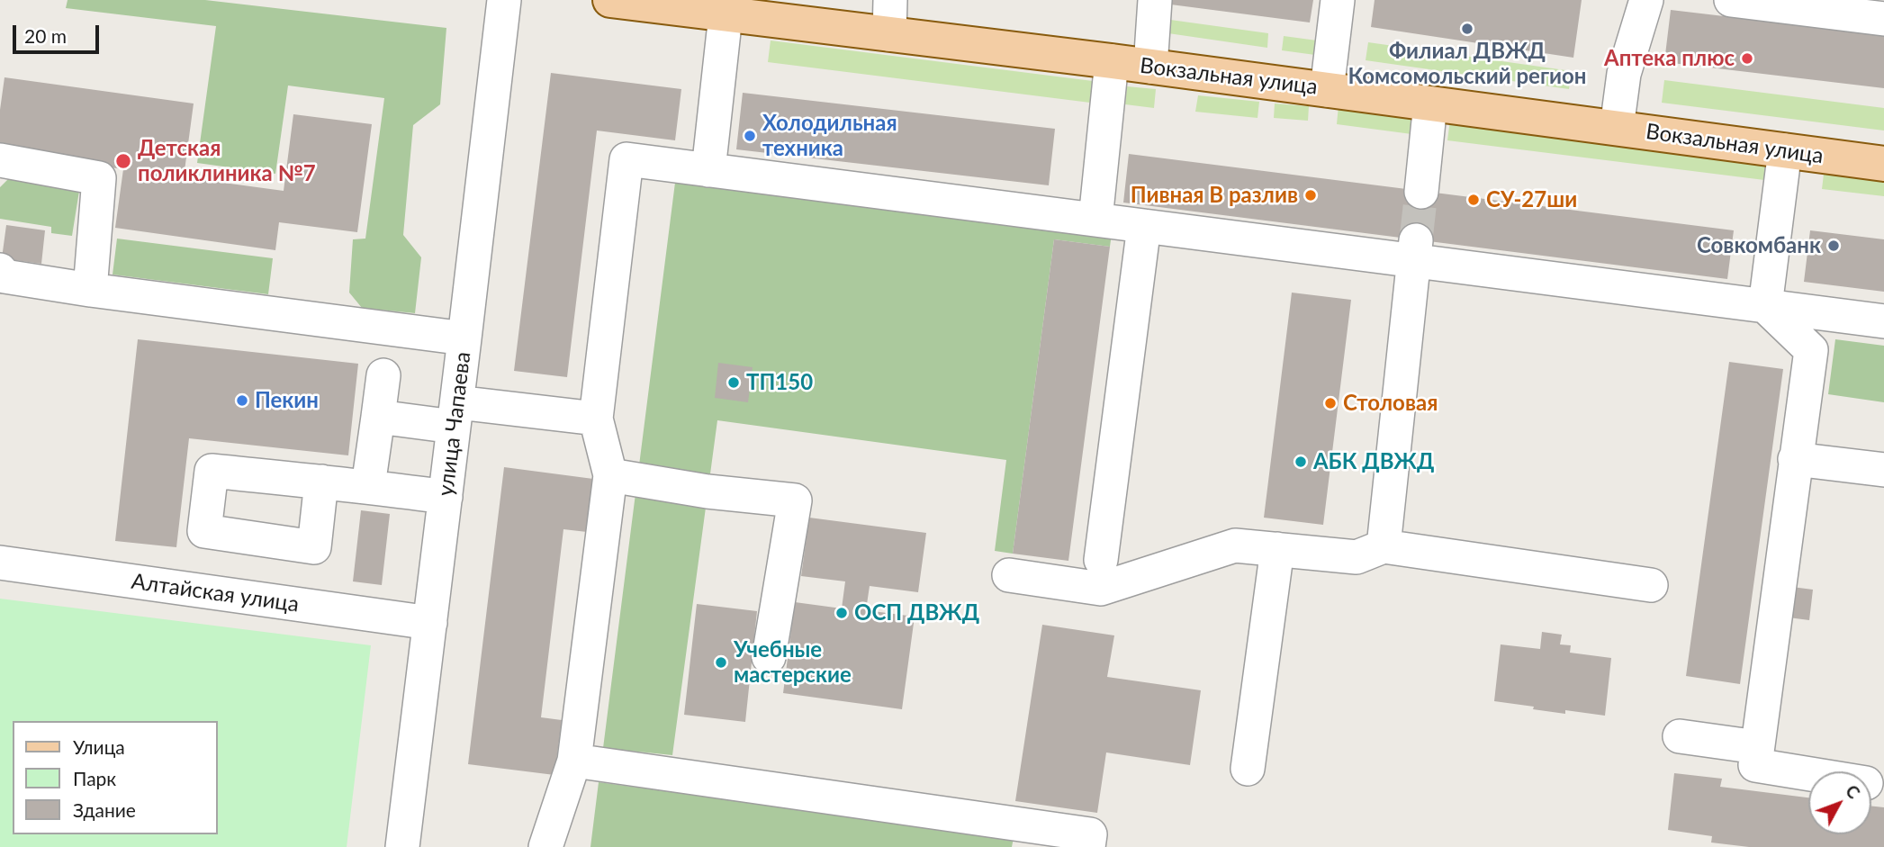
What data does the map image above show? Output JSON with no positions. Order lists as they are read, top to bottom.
{
  "streets": {
    "main road": ["Вокзальная улица"],
    "street": ["улица Чапаева", "Алтайская улица"]
  },
  "crossings": [
    ["улица Чапаева", "Алтайская улица"]
  ],
  "places": [
    "Филиал ДВЖД Комсомольский регион",
    "Аптека плюс",
    "Холодильная техника",
    "Детская поликлиника №7",
    "Пивная В разлив",
    "СУ-27ши",
    "Совкомбанк",
    "ТП150",
    "Пекин",
    "Столовая",
    "АБК ДВЖД",
    "ОСП ДВЖД",
    "Учебные мастерские"
  ],
  "legend": ["Улица", "Парк", "Здание"],
  "scale_bar": "20 m",
  "north": "top right"
}
